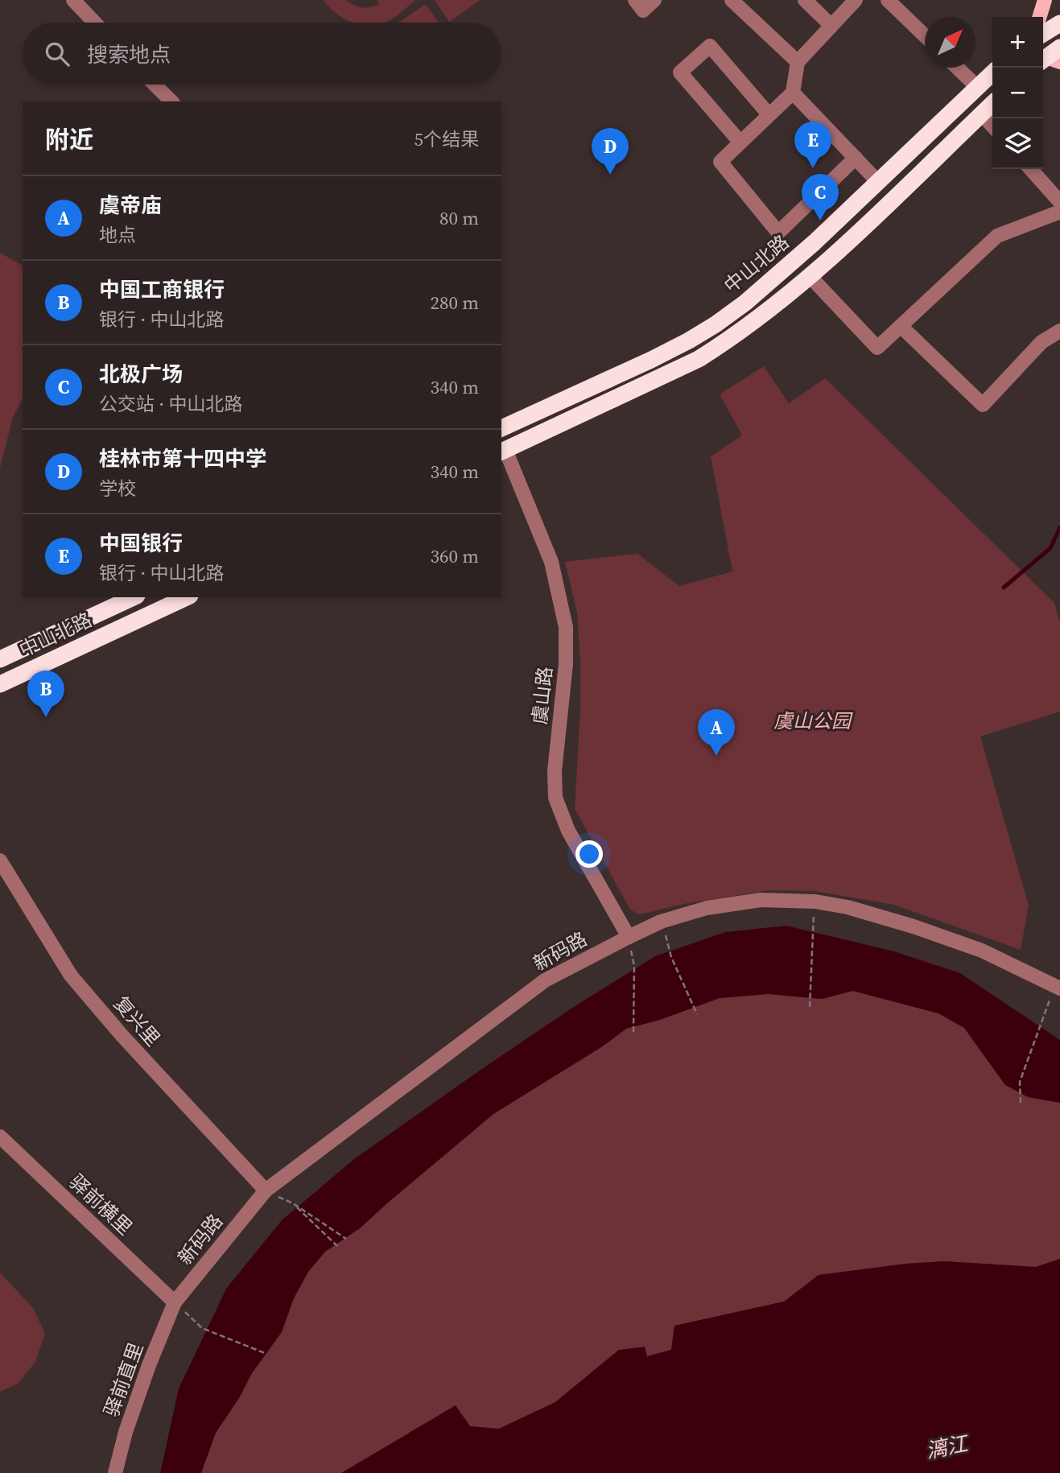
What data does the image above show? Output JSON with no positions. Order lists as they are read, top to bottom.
{
  "streets": {
    "highway": ["中山北路"],
    "street": [
      "虞山路",
      "新码路",
      "复兴里",
      "驿前横里",
      "驿前直里"
    ]
  },
  "crossings": [
    ["虞山路", "新码路"],
    ["新码路", "复兴里"],
    ["新码路", "驿前横里"],
    ["新码路", "驿前直里"],
    ["驿前横里", "驿前直里"]
  ],
  "water": ["漓江"],
  "parks": ["虞山公园"],
  "north": "top right",
  "page": {
    "map_buttons": ["+", "−"],
    "search": "搜索地点",
    "heading": ["附近", "5个结果"],
    "pins": [
      "E",
      "D",
      "C",
      "B",
      "A"
    ],
    "list": [
      {
        "mark": "A",
        "name": "虞帝庙",
        "note": "地点",
        "value": "80 m"
      },
      {
        "mark": "B",
        "name": "中国工商银行",
        "note": "银行 · 中山北路",
        "value": "280 m"
      },
      {
        "mark": "C",
        "name": "北极广场",
        "note": "公交站 · 中山北路",
        "value": "340 m"
      },
      {
        "mark": "D",
        "name": "桂林市第十四中学",
        "note": "学校",
        "value": "340 m"
      },
      {
        "mark": "E",
        "name": "中国银行",
        "note": "银行 · 中山北路",
        "value": "360 m"
      }
    ]
  }
}
